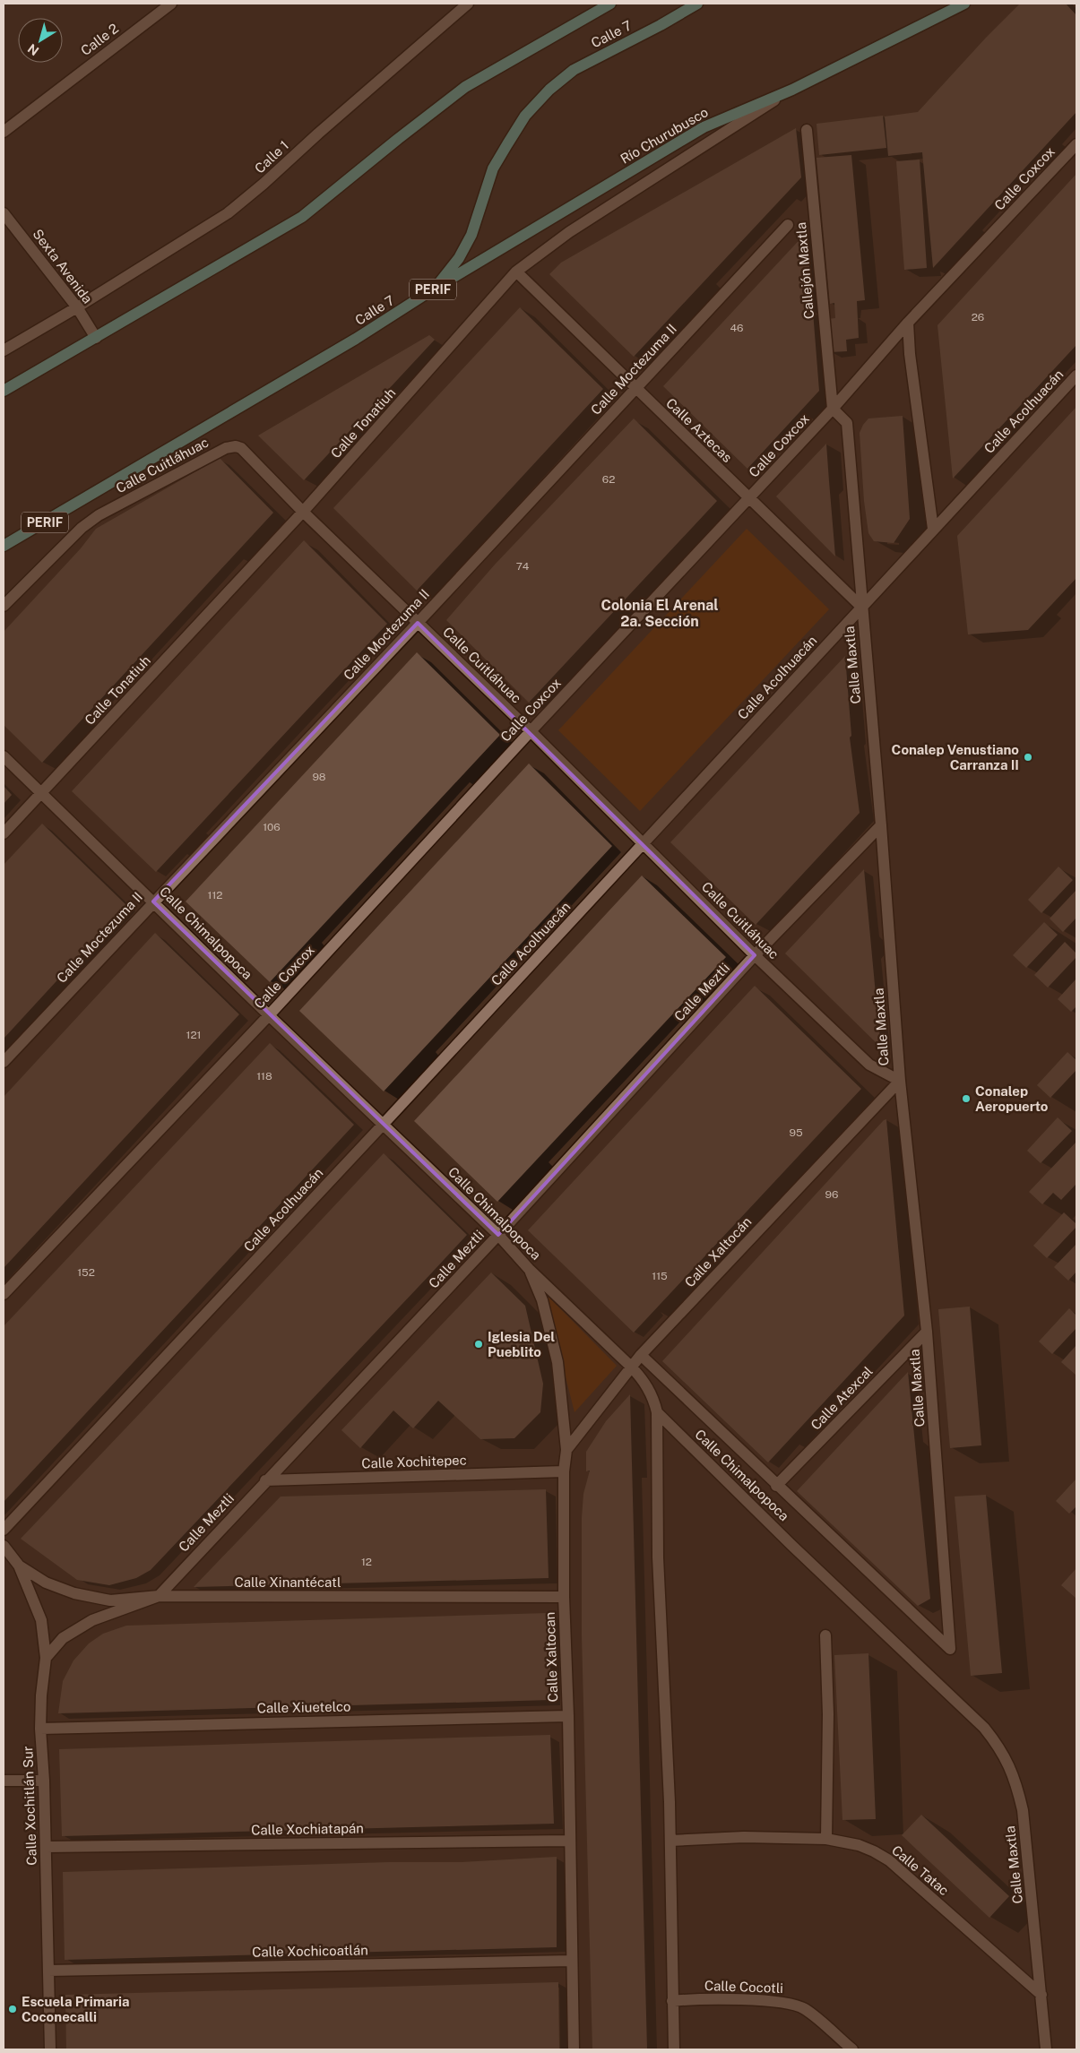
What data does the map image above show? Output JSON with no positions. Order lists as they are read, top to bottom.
{
  "streets": {
    "main road": ["Calle 7", "Río Churubusco", "PERIF"],
    "street": [
      "Calle 2",
      "Calle 1",
      "Calle Coxcox",
      "Sexta Avenida",
      "Callejón Maxtla",
      "Calle Moctezuma II",
      "Calle Acolhuacán",
      "Calle Tonatiuh",
      "Calle Aztecas",
      "Calle Cuitláhuac",
      "Calle Maxtla",
      "Calle Chimalpopoca",
      "Calle Meztli",
      "Calle Xaltocán",
      "Calle Atexcal",
      "Calle Xochitepec",
      "Calle Xinantécatl",
      "Calle Xaltocan",
      "Calle Xiuetelco",
      "Calle Xochitlán Sur",
      "Calle Xochiatapán",
      "Calle Tatac",
      "Calle Xochicoatlán",
      "Calle Cocotli"
    ]
  },
  "crossings": [
    ["Calle 7", "Río Churubusco"],
    ["Calle 7", "Sexta Avenida"],
    ["Río Churubusco", "Calle Tonatiuh"],
    ["Calle 1", "Sexta Avenida"],
    ["Calle Coxcox", "Callejón Maxtla"],
    ["Calle Coxcox", "Calle Aztecas"],
    ["Calle Coxcox", "Calle Cuitláhuac"],
    ["Calle Coxcox", "Calle Maxtla"],
    ["Calle Coxcox", "Calle Chimalpopoca"],
    ["Callejón Maxtla", "Calle Maxtla"],
    ["Calle Moctezuma II", "Calle Aztecas"],
    ["Calle Moctezuma II", "Calle Cuitláhuac"],
    ["Calle Moctezuma II", "Calle Chimalpopoca"],
    ["Calle Acolhuacán", "Calle Aztecas"],
    ["Calle Acolhuacán", "Calle Cuitláhuac"],
    ["Calle Acolhuacán", "Calle Maxtla"],
    ["Calle Acolhuacán", "Calle Chimalpopoca"],
    ["Calle Tonatiuh", "Calle Aztecas"],
    ["Calle Tonatiuh", "Calle Cuitláhuac"],
    ["Calle Tonatiuh", "Calle Chimalpopoca"],
    ["Calle Aztecas", "Calle Maxtla"],
    ["Calle Cuitláhuac", "Calle Maxtla"],
    ["Calle Cuitláhuac", "Calle Meztli"],
    ["Calle Cuitláhuac", "Calle Xaltocán"],
    ["Calle Maxtla", "Calle Chimalpopoca"],
    ["Calle Maxtla", "Calle Meztli"],
    ["Calle Maxtla", "Calle Xaltocán"],
    ["Calle Maxtla", "Calle Atexcal"],
    ["Calle Maxtla", "Calle Tatac"],
    ["Calle Chimalpopoca", "Calle Meztli"],
    ["Calle Chimalpopoca", "Calle Xaltocán"],
    ["Calle Chimalpopoca", "Calle Xaltocan"],
    ["Calle Meztli", "Calle Xochitepec"],
    ["Calle Meztli", "Calle Xinantécatl"],
    ["Calle Meztli", "Calle Xochitlán Sur"],
    ["Calle Xaltocán", "Calle Xaltocan"],
    ["Calle Xochitepec", "Calle Xaltocan"],
    ["Calle Xinantécatl", "Calle Xaltocan"],
    ["Calle Xinantécatl", "Calle Xochitlán Sur"],
    ["Calle Xaltocan", "Calle Xiuetelco"],
    ["Calle Xaltocan", "Calle Xochiatapán"],
    ["Calle Xaltocan", "Calle Xochicoatlán"],
    ["Calle Xiuetelco", "Calle Xochitlán Sur"],
    ["Calle Xochitlán Sur", "Calle Xochiatapán"],
    ["Calle Xochitlán Sur", "Calle Xochicoatlán"]
  ],
  "districts": ["Colonia El Arenal 2a. Sección"],
  "places": [
    "Conalep Venustiano Carranza II",
    "Conalep Aeropuerto",
    "Iglesia Del Pueblito",
    "Escuela Primaria Coconecalli"
  ],
  "house_numbers": [
    "26",
    "46",
    "62",
    "74",
    "98",
    "106",
    "112",
    "121",
    "118",
    "95",
    "96",
    "152",
    "115",
    "12"
  ],
  "north": "bottom left"
}
